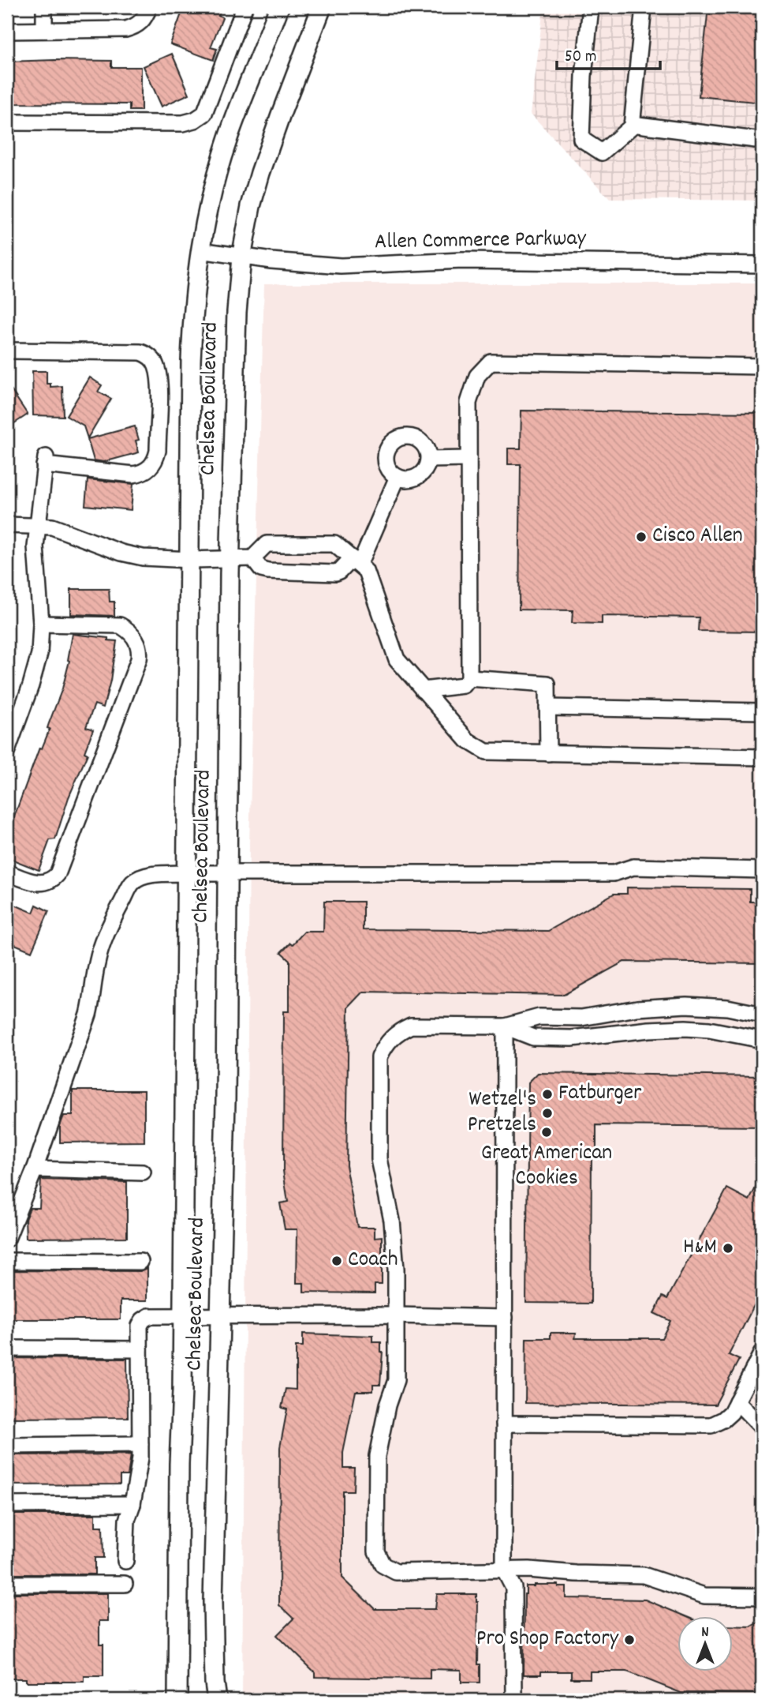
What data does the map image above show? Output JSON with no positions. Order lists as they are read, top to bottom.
{
  "streets": {
    "main road": ["Chelsea Boulevard"],
    "street": ["Allen Commerce Parkway"]
  },
  "crossings": [
    ["Allen Commerce Parkway", "Chelsea Boulevard"]
  ],
  "places": [
    "Cisco Allen",
    "Fatburger",
    "Wetzel's Pretzels",
    "Great American Cookies",
    "H&M",
    "Coach",
    "Pro Shop Factory"
  ],
  "scale_bar": "50 m",
  "north": "top"
}
